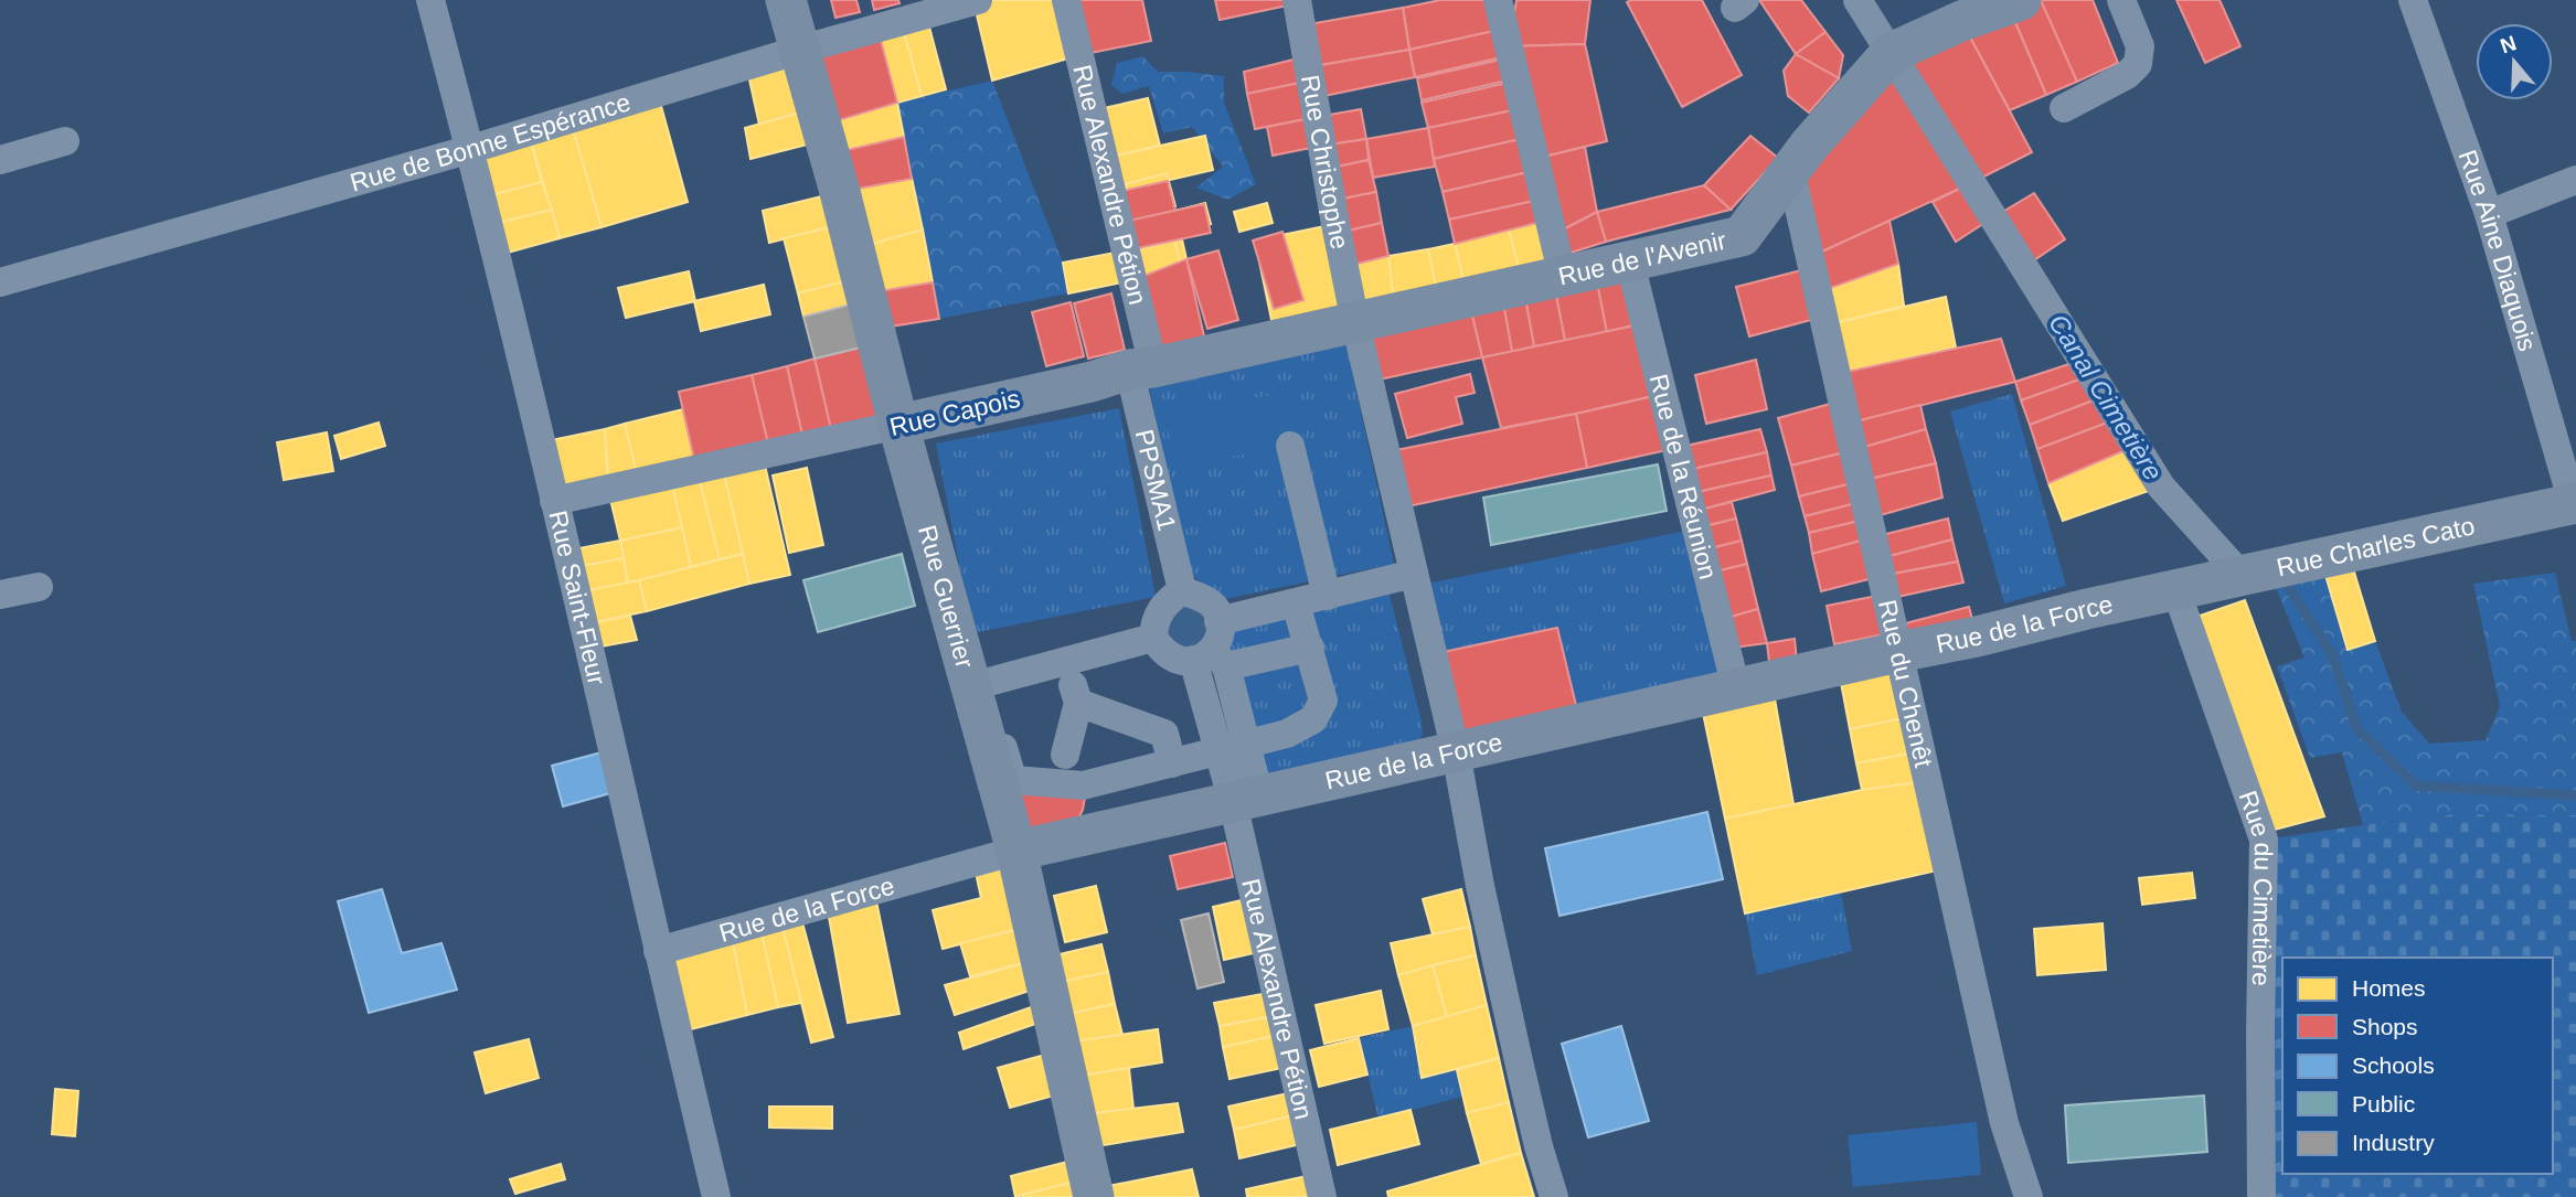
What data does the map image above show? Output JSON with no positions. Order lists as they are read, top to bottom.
{
  "streets": {
    "main road": [
      "Rue de l'Avenir",
      "Rue Capois",
      "Rue Charles Cato",
      "Rue Guerrier",
      "Rue de la Force"
    ],
    "street": [
      "Rue de Bonne Espérance",
      "Rue Christophe",
      "Rue Alexandre Pétion",
      "Rue Aine Diaquois",
      "Rue de la Réunion",
      "PPSMA1",
      "Rue Saint-Fleur",
      "Rue du Chenêt",
      "Rue du Cimetière"
    ]
  },
  "crossings": [
    ["Rue de Bonne Espérance", "Rue Guerrier"],
    ["Rue de Bonne Espérance", "Rue Saint-Fleur"],
    ["Rue Christophe", "Rue de l'Avenir"],
    ["Rue Christophe", "Rue Capois"],
    ["Rue Christophe", "Rue de la Force"],
    ["Rue Alexandre Pétion", "Rue Capois"],
    ["Rue Alexandre Pétion", "PPSMA1"],
    ["Rue Alexandre Pétion", "Rue de la Force"],
    ["Rue Aine Diaquois", "Rue Charles Cato"],
    ["Rue de l'Avenir", "Rue Capois"],
    ["Rue de l'Avenir", "Rue de la Réunion"],
    ["Rue de l'Avenir", "Rue du Chenêt"],
    ["Rue Capois", "PPSMA1"],
    ["Rue Capois", "Rue Guerrier"],
    ["Rue Capois", "Rue Saint-Fleur"],
    ["Rue de la Réunion", "Rue de la Force"],
    ["Rue Charles Cato", "Rue de la Force"],
    ["Rue Charles Cato", "Rue du Cimetière"],
    ["Rue Guerrier", "Rue de la Force"],
    ["Rue Saint-Fleur", "Rue de la Force"],
    ["Rue de la Force", "Rue du Chenêt"],
    ["Rue de la Force", "Rue du Cimetière"]
  ],
  "water": ["Canal Cimetière"],
  "legend": [
    "Homes",
    "Shops",
    "Schools",
    "Public",
    "Industry"
  ],
  "north": "top"
}
